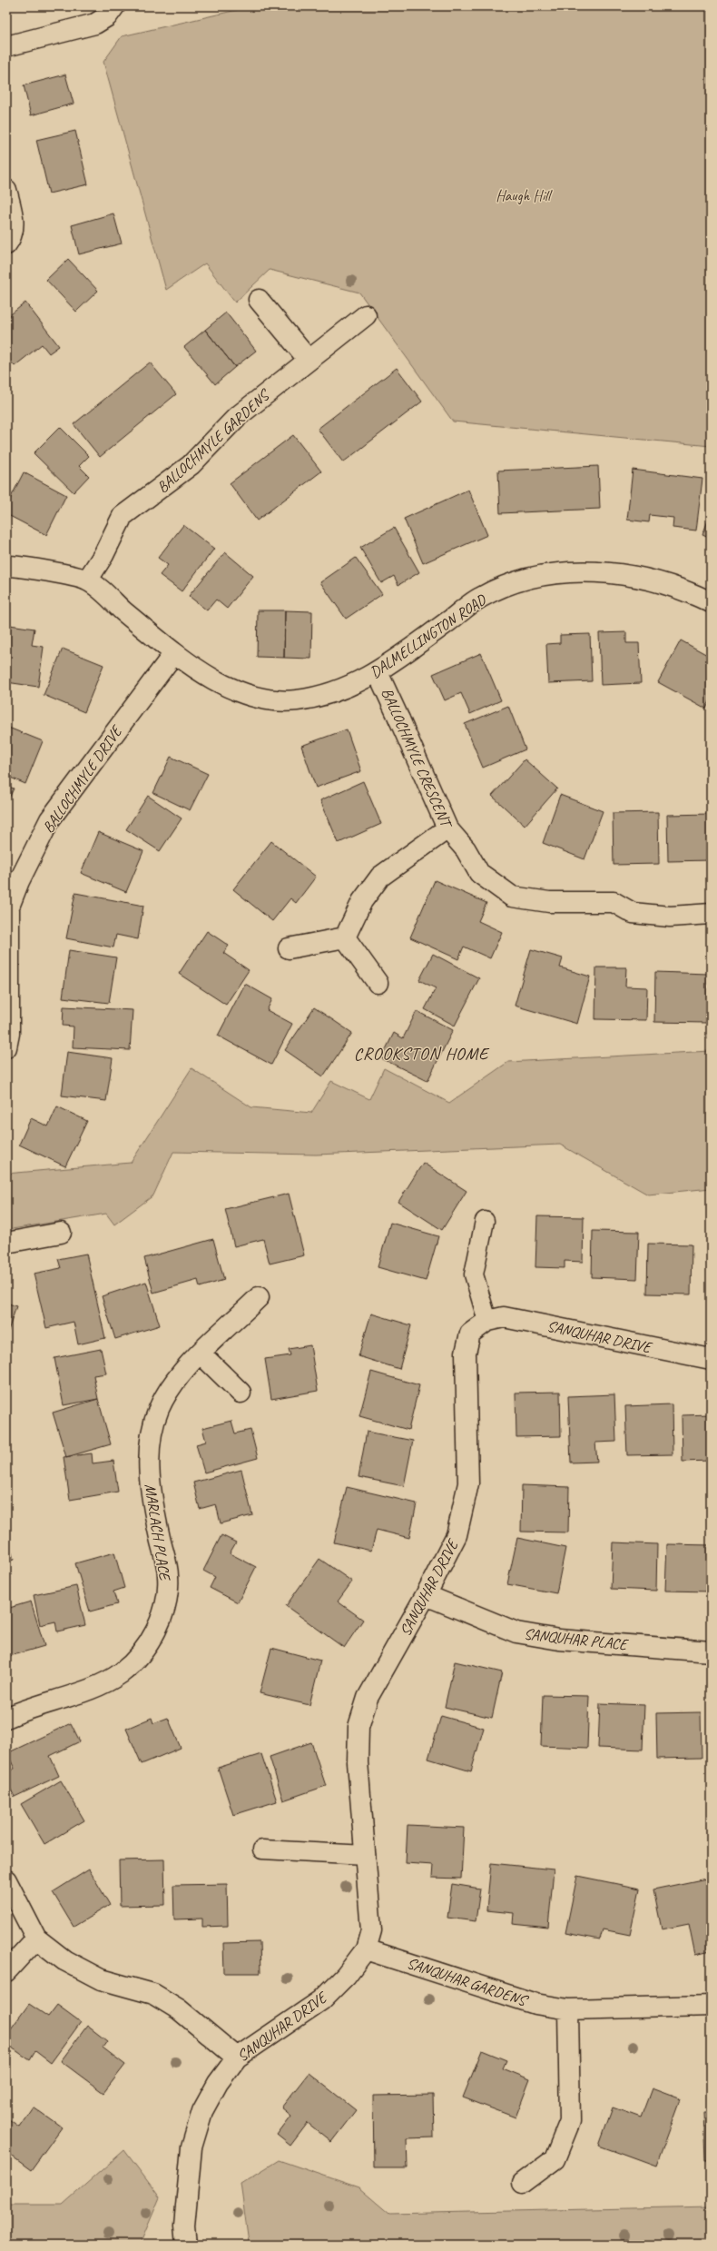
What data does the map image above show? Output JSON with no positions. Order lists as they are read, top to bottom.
{
  "streets": {
    "street": [
      "BALLOCHMYLE GARDENS",
      "DALMELLINGTON ROAD",
      "BALLOCHMYLE CRESCENT",
      "BALLOCHMYLE DRIVE",
      "SANQUHAR DRIVE",
      "MARLACH PLACE",
      "SANQUHAR PLACE",
      "SANQUHAR GARDENS"
    ]
  },
  "crossings": [
    ["BALLOCHMYLE GARDENS", "DALMELLINGTON ROAD"],
    ["DALMELLINGTON ROAD", "BALLOCHMYLE CRESCENT"],
    ["DALMELLINGTON ROAD", "BALLOCHMYLE DRIVE"],
    ["SANQUHAR DRIVE", "SANQUHAR PLACE"],
    ["SANQUHAR DRIVE", "SANQUHAR GARDENS"]
  ],
  "districts": ["CROOKSTON HOME"],
  "parks": ["Haugh Hill"]
}
